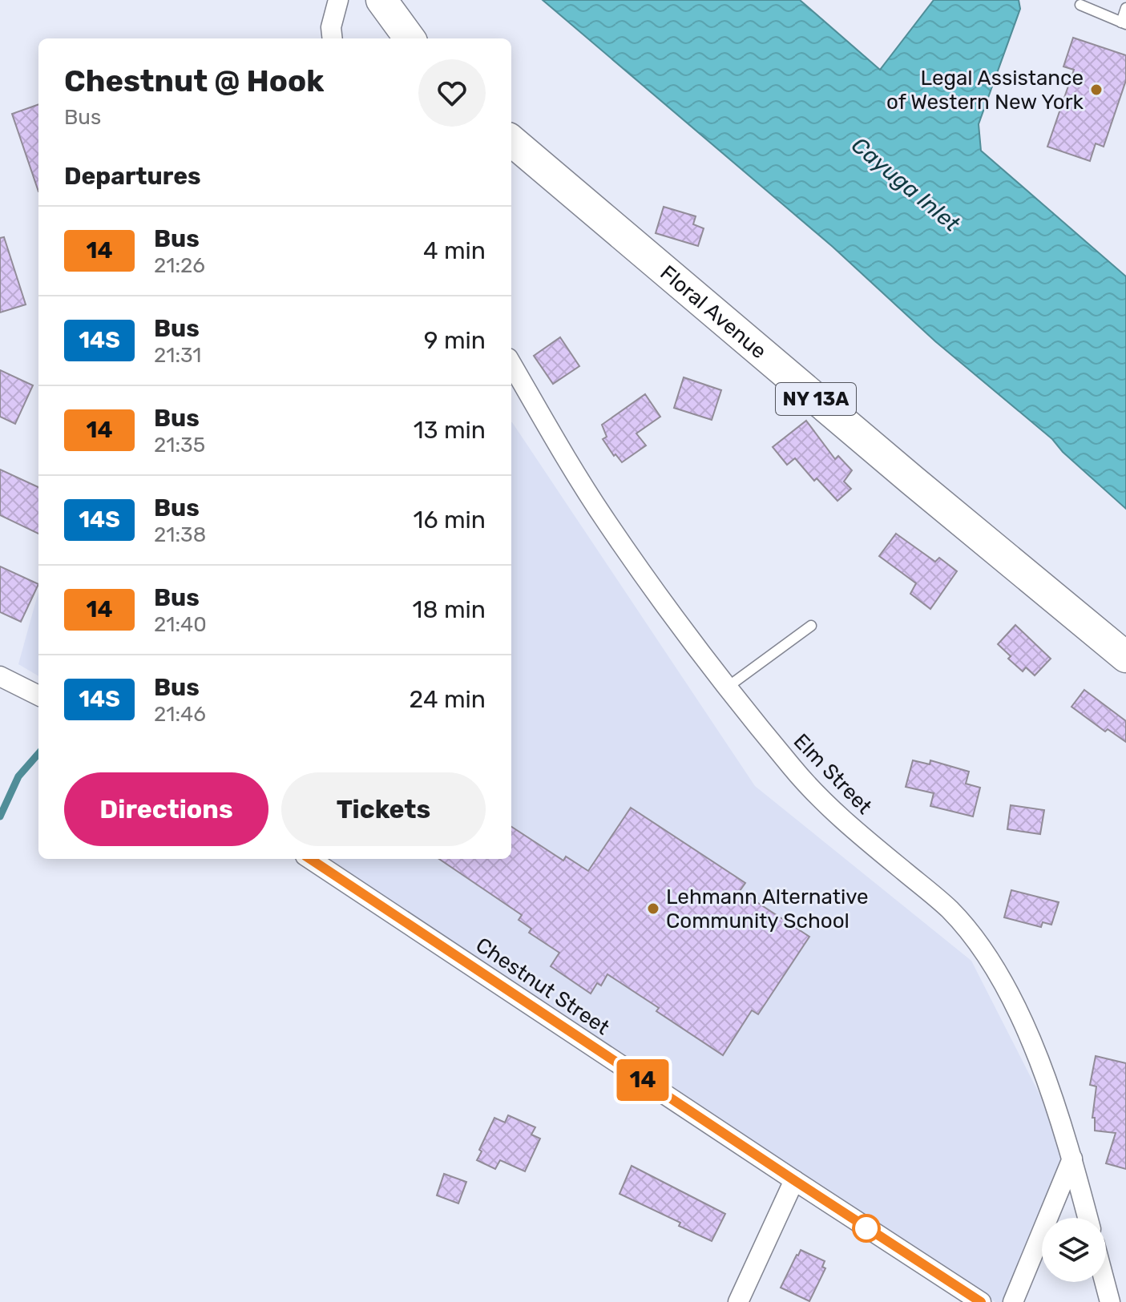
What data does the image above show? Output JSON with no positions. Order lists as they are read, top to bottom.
{
  "streets": {
    "main road": ["Floral Avenue", "NY 13A"],
    "street": ["Elm Street", "Chestnut Street"]
  },
  "water": ["Cayuga Inlet"],
  "places": ["Legal Assistance of Western New York", "Lehmann Alternative Community School"],
  "lines": ["bus line 14"],
  "page": {
    "on_map": "14",
    "heading": [
      ["Chestnut @ Hook", "Bus"],
      "Departures"
    ],
    "list": [
      {
        "mark": "14",
        "name": "Bus",
        "note": "21:26",
        "value": "4 min"
      },
      {
        "mark": "14S",
        "name": "Bus",
        "note": "21:31",
        "value": "9 min"
      },
      {
        "mark": "14",
        "name": "Bus",
        "note": "21:35",
        "value": "13 min"
      },
      {
        "mark": "14S",
        "name": "Bus",
        "note": "21:38",
        "value": "16 min"
      },
      {
        "mark": "14",
        "name": "Bus",
        "note": "21:40",
        "value": "18 min"
      },
      {
        "mark": "14S",
        "name": "Bus",
        "note": "21:46",
        "value": "24 min"
      }
    ],
    "buttons": ["Directions", "Tickets"]
  }
}
